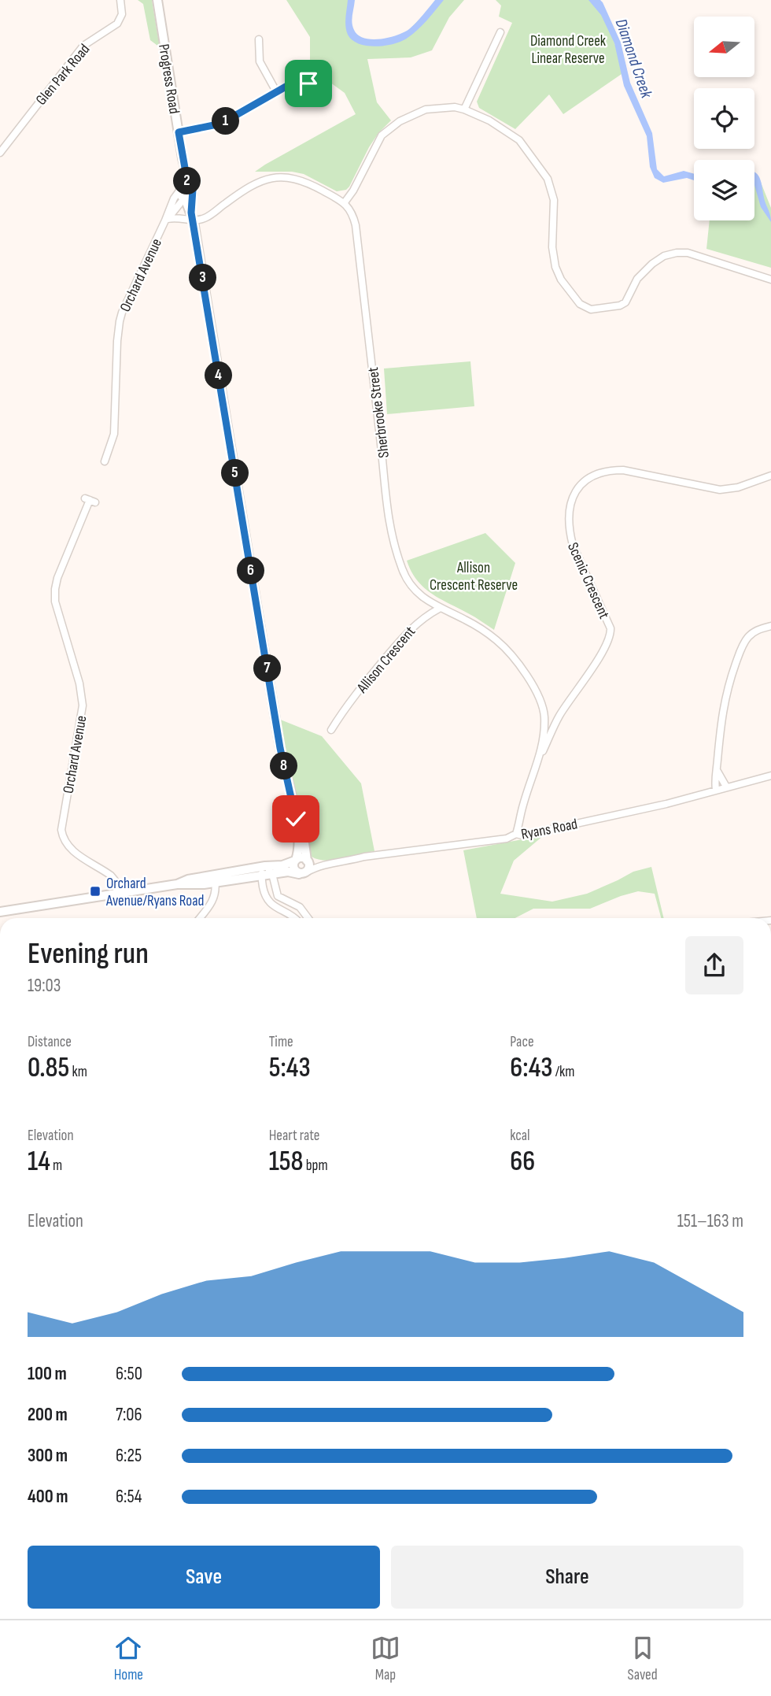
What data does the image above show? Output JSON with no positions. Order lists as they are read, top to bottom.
{
  "streets": {
    "street": [
      "Glen Park Road",
      "Progress Road",
      "Orchard Avenue",
      "Sherbrooke Street",
      "Scenic Crescent",
      "Allison Crescent",
      "Ryans Road"
    ]
  },
  "crossings": [
    ["Progress Road", "Orchard Avenue"],
    ["Progress Road", "Ryans Road"],
    ["Orchard Avenue", "Ryans Road"],
    ["Sherbrooke Street", "Allison Crescent"]
  ],
  "water": ["Diamond Creek"],
  "parks": ["Diamond Creek Linear Reserve", "Allison Crescent Reserve"],
  "places": {
    "transit": ["Orchard Avenue/Ryans Road"]
  },
  "north": "left",
  "page": {
    "pins": [
      "1",
      "2",
      "3",
      "4",
      "5",
      "6",
      "7",
      "8"
    ],
    "heading": ["Evening run", "19:03"],
    "stats": [
      ["Distance", "0.85 km"],
      ["Time", "5:43"],
      ["Pace", "6:43 /km"],
      ["Elevation", "14 m"],
      ["Heart rate", "158 bpm"],
      ["kcal", "66"]
    ],
    "chart": ["Elevation", "151–163 m"],
    "list": [
      {
        "name": "100 m",
        "note": "6:50"
      },
      {
        "name": "200 m",
        "note": "7:06"
      },
      {
        "name": "300 m",
        "note": "6:25"
      },
      {
        "name": "400 m",
        "note": "6:54"
      }
    ],
    "buttons": ["Save", "Share"],
    "tabs": ["Home", "Map", "Saved"]
  }
}
